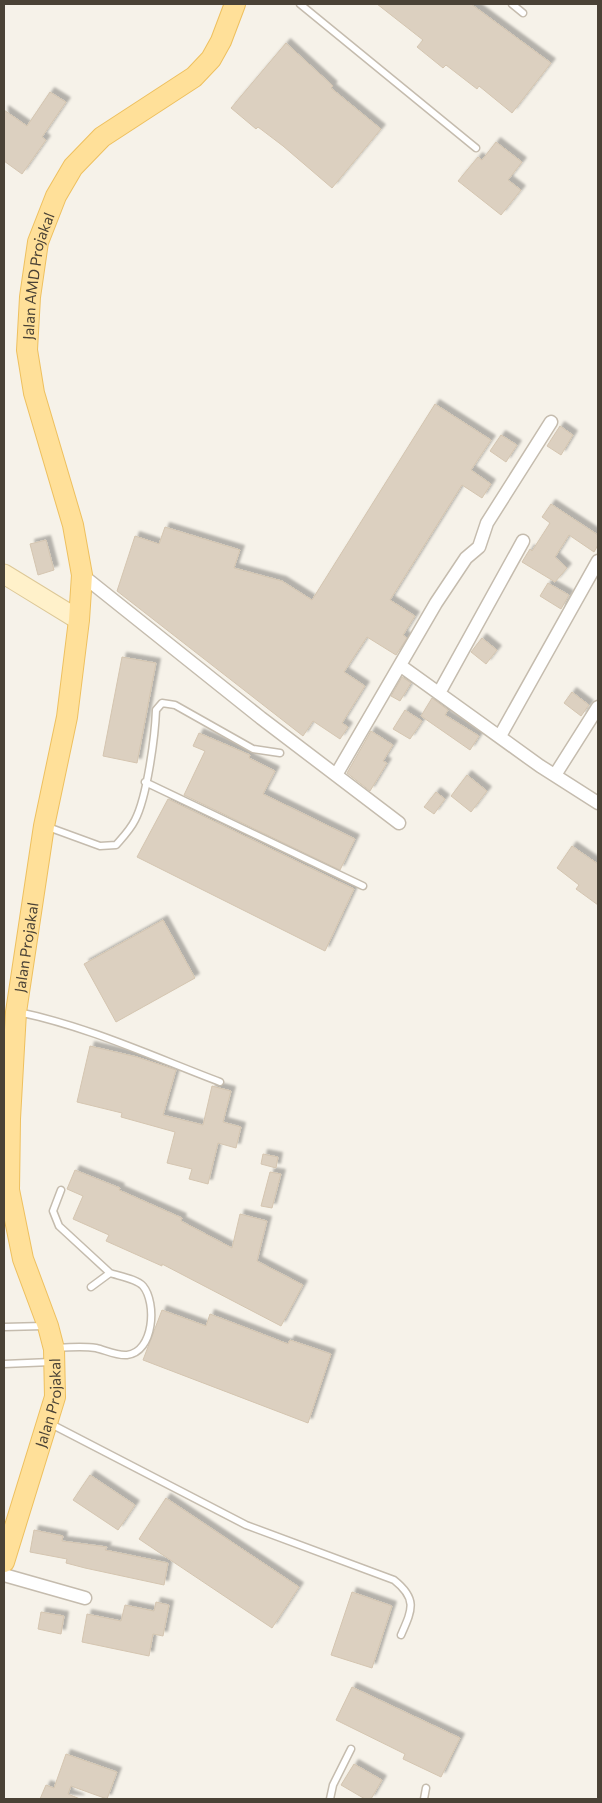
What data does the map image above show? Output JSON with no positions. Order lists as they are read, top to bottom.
{
  "streets": {
    "main road": ["Jalan AMD Projakal", "Jalan Projakal"]
  },
  "crossings": [
    ["Jalan AMD Projakal", "Jalan Projakal"]
  ]
}
